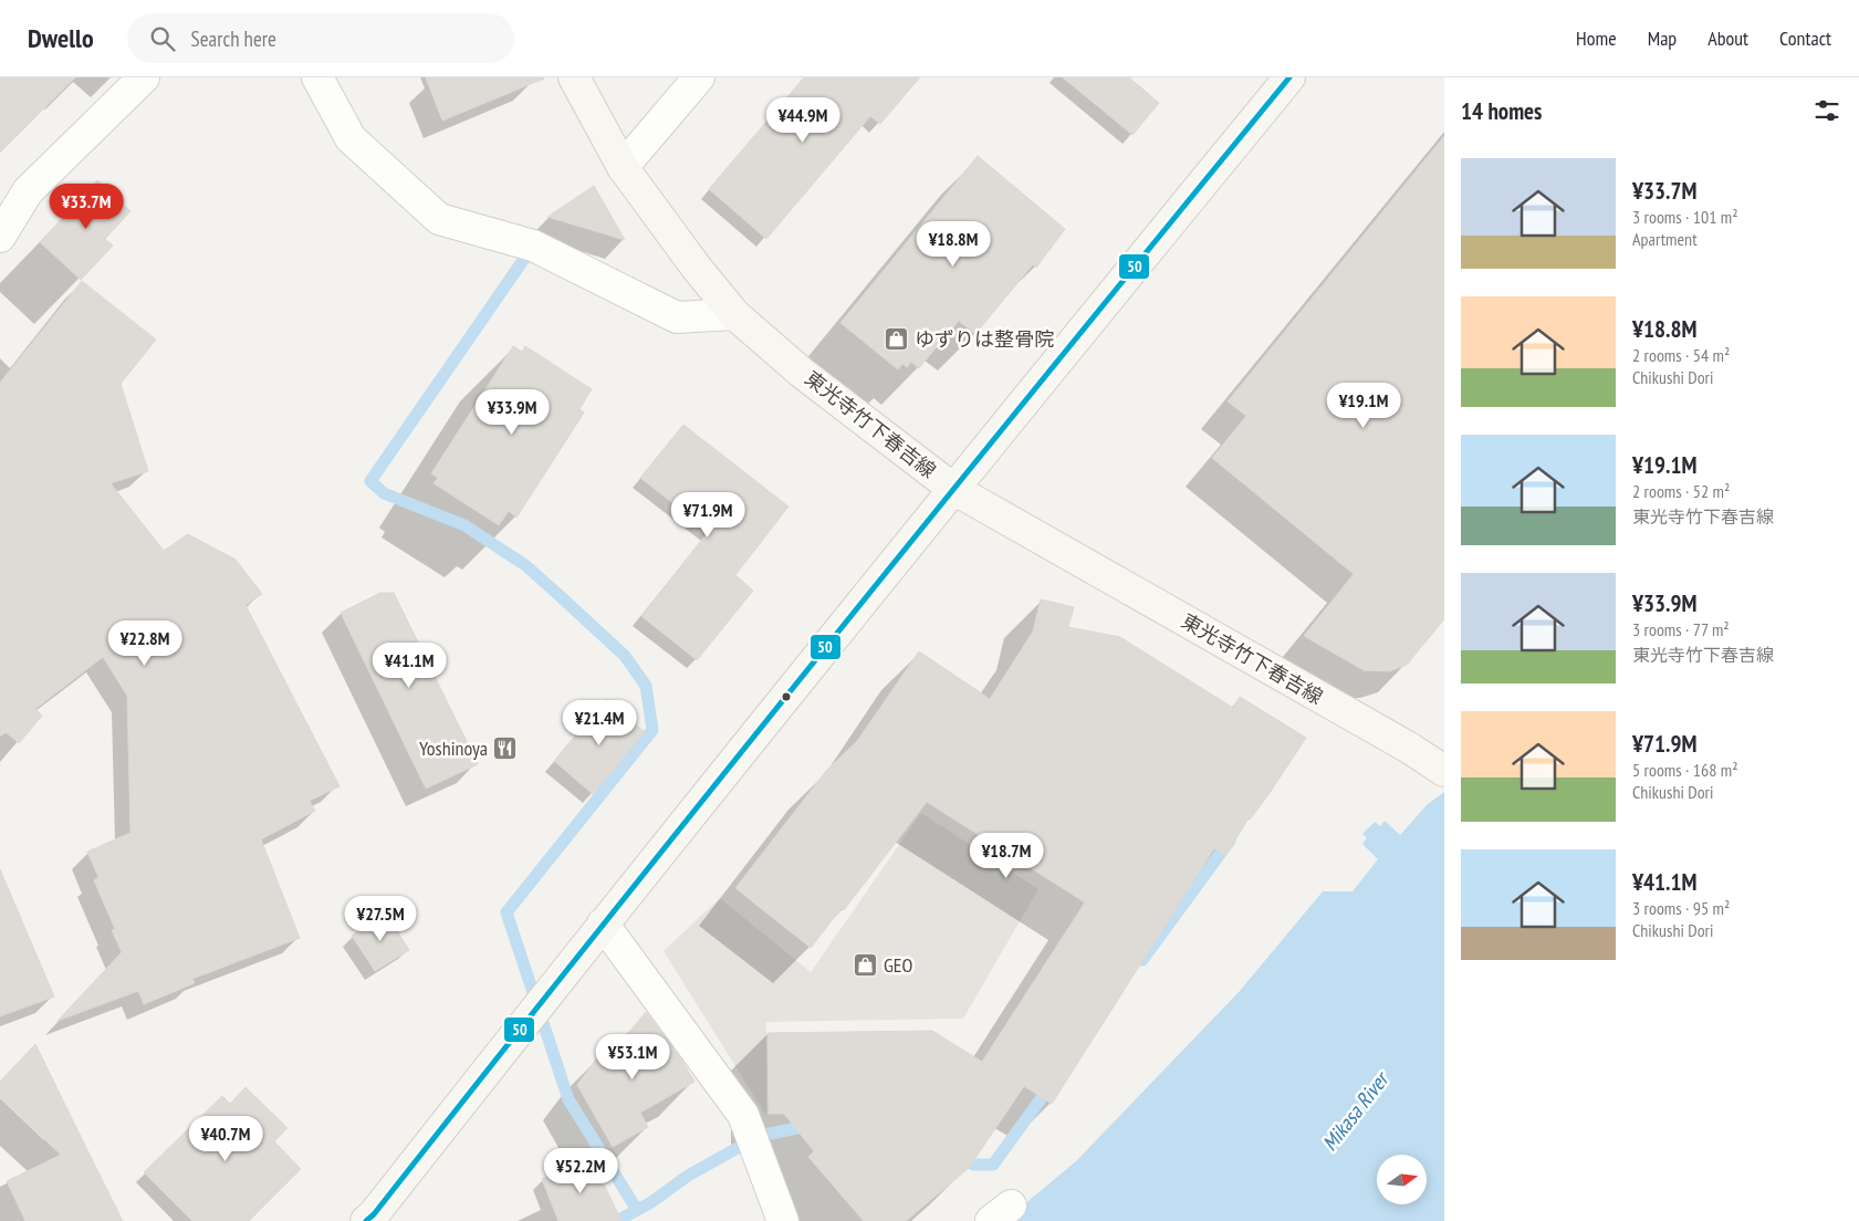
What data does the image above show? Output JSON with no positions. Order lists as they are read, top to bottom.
{
  "streets": {
    "street": ["東光寺竹下春吉線"]
  },
  "water": ["Mikasa River"],
  "places": {
    "shop": ["ゆずりは整骨院", "GEO"],
    "restaurant": ["Yoshinoya"]
  },
  "lines": ["transit line 50"],
  "north": "right",
  "page": {
    "header": "Dwello",
    "search": "Search here",
    "nav": [
      "Home",
      "Map",
      "About",
      "Contact"
    ],
    "heading": "14 homes",
    "price": [
      "¥44.9M",
      "¥33.7M",
      "¥18.8M",
      "¥19.1M",
      "¥33.9M",
      "¥71.9M",
      "¥22.8M",
      "¥41.1M",
      "¥21.4M",
      "¥18.7M",
      "¥27.5M",
      "¥53.1M",
      "¥40.7M",
      "¥52.2M"
    ],
    "list": [
      {
        "name": "¥33.7M",
        "note": "3 rooms · 101 m² · Apartment"
      },
      {
        "name": "¥18.8M",
        "note": "2 rooms · 54 m² · Chikushi Dori"
      },
      {
        "name": "¥19.1M",
        "note": "2 rooms · 52 m² · 東光寺竹下春吉線"
      },
      {
        "name": "¥33.9M",
        "note": "3 rooms · 77 m² · 東光寺竹下春吉線"
      },
      {
        "name": "¥71.9M",
        "note": "5 rooms · 168 m² · Chikushi Dori"
      },
      {
        "name": "¥41.1M",
        "note": "3 rooms · 95 m² · Chikushi Dori"
      }
    ]
  }
}
